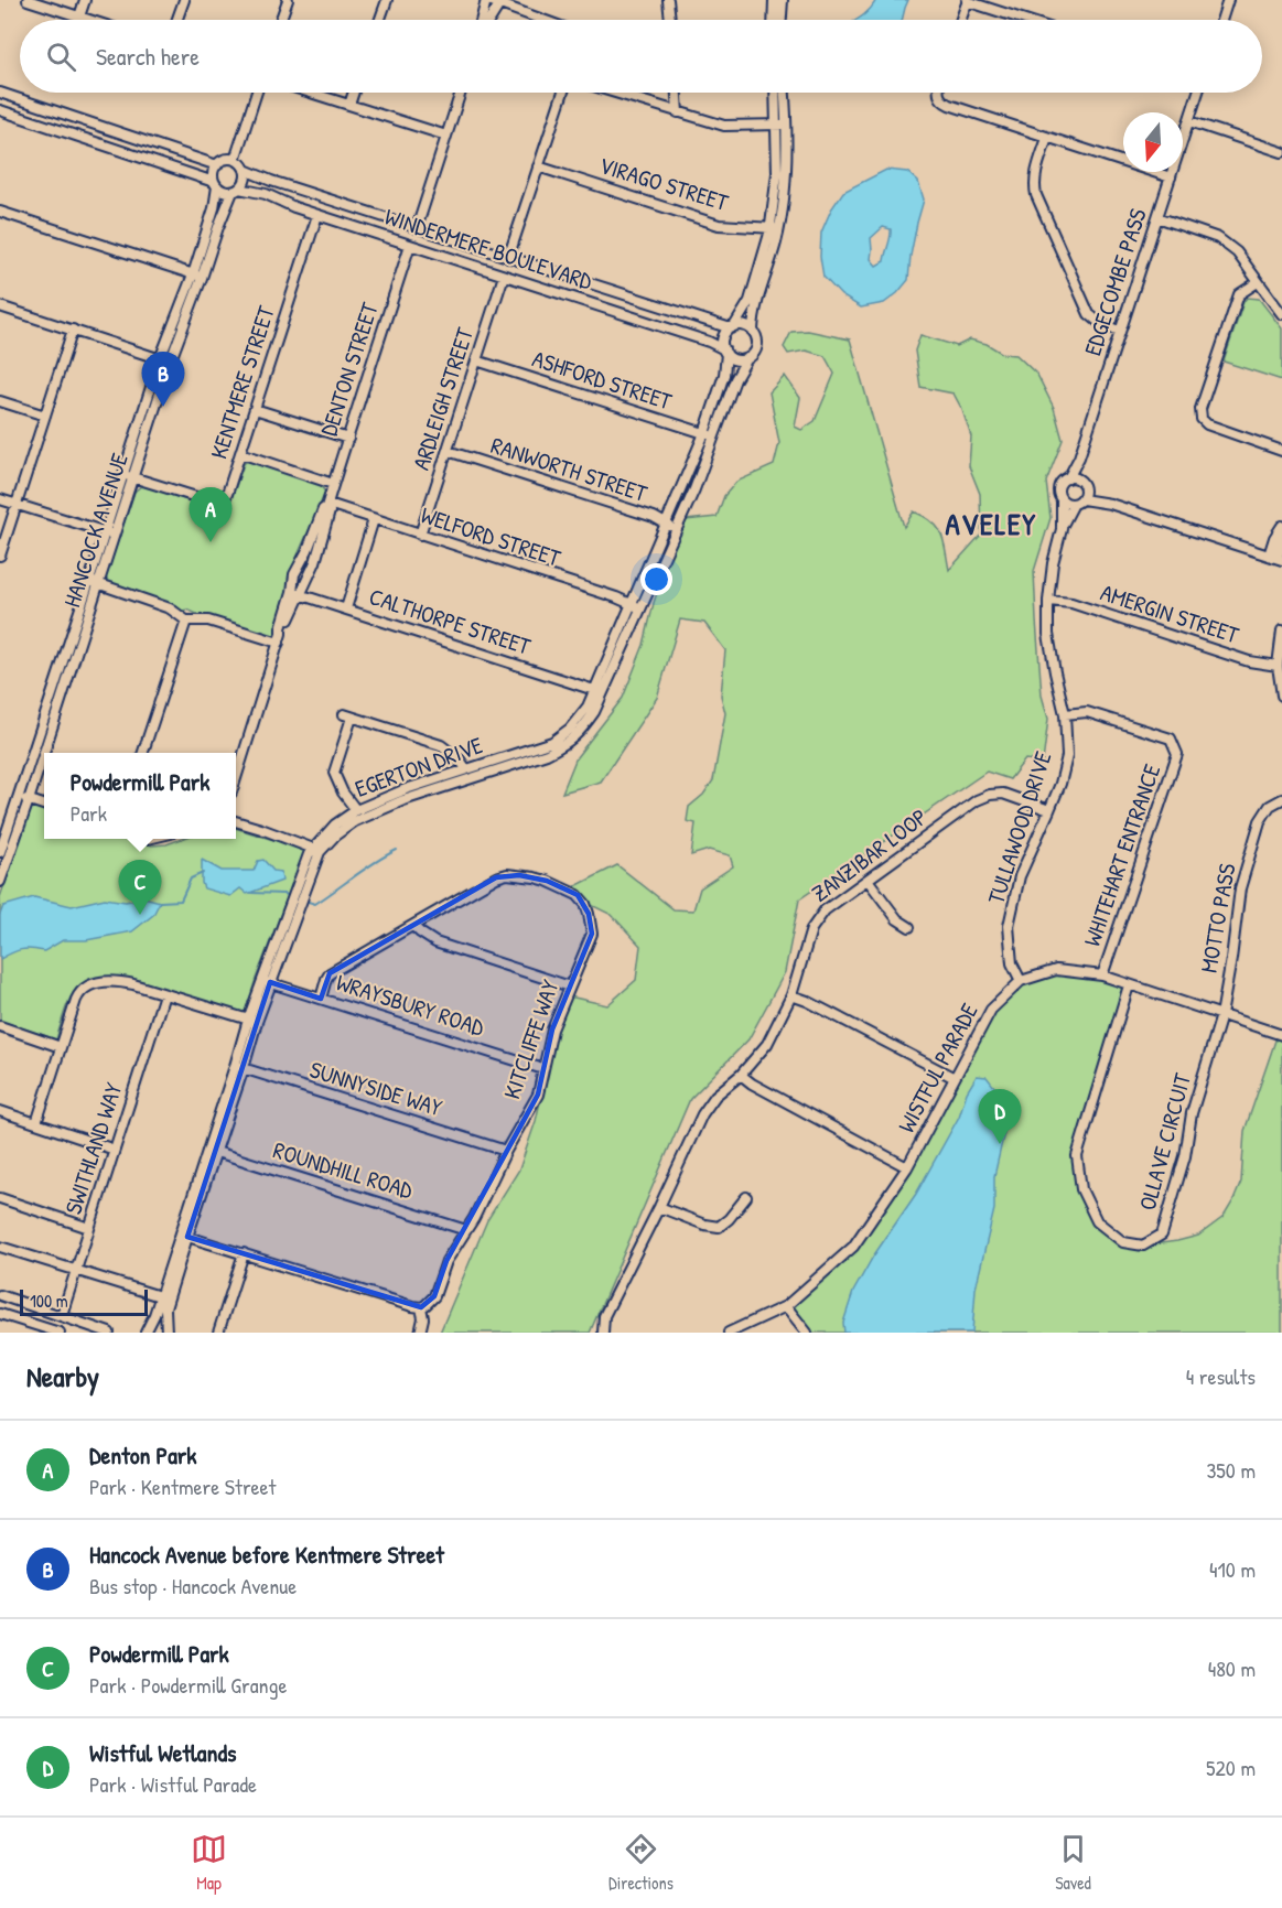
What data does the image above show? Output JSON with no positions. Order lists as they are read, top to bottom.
{
  "streets": {
    "street": [
      "VIRAGO STREET",
      "WINDERMERE BOULEVARD",
      "EDGECOMBE PASS",
      "DENTON STREET",
      "ASHFORD STREET",
      "KENTMERE STREET",
      "ARDLEIGH STREET",
      "RANWORTH STREET",
      "HANCOCK AVENUE",
      "WELFORD STREET",
      "AMERGIN STREET",
      "CALTHORPE STREET",
      "EGERTON DRIVE",
      "TULLAWOOD DRIVE",
      "ZANZIBAR LOOP",
      "WHITEHART ENTRANCE",
      "MOTTO PASS",
      "WRAYSBURY ROAD",
      "KITCLIFFE WAY",
      "WISTFUL PARADE",
      "SUNNYSIDE WAY",
      "OLLAVE CIRCUIT",
      "SWITHLAND WAY",
      "ROUNDHILL ROAD"
    ]
  },
  "crossings": [
    ["WINDERMERE BOULEVARD", "DENTON STREET"],
    ["WINDERMERE BOULEVARD", "KENTMERE STREET"],
    ["WINDERMERE BOULEVARD", "ARDLEIGH STREET"],
    ["WINDERMERE BOULEVARD", "HANCOCK AVENUE"],
    ["WINDERMERE BOULEVARD", "EGERTON DRIVE"],
    ["EDGECOMBE PASS", "TULLAWOOD DRIVE"],
    ["DENTON STREET", "WELFORD STREET"],
    ["DENTON STREET", "CALTHORPE STREET"],
    ["ASHFORD STREET", "ARDLEIGH STREET"],
    ["ASHFORD STREET", "EGERTON DRIVE"],
    ["KENTMERE STREET", "HANCOCK AVENUE"],
    ["ARDLEIGH STREET", "RANWORTH STREET"],
    ["ARDLEIGH STREET", "WELFORD STREET"],
    ["RANWORTH STREET", "EGERTON DRIVE"],
    ["WELFORD STREET", "EGERTON DRIVE"],
    ["AMERGIN STREET", "TULLAWOOD DRIVE"],
    ["CALTHORPE STREET", "EGERTON DRIVE"],
    ["EGERTON DRIVE", "WRAYSBURY ROAD"],
    ["EGERTON DRIVE", "SUNNYSIDE WAY"],
    ["EGERTON DRIVE", "ROUNDHILL ROAD"],
    ["TULLAWOOD DRIVE", "ZANZIBAR LOOP"],
    ["TULLAWOOD DRIVE", "WHITEHART ENTRANCE"],
    ["TULLAWOOD DRIVE", "WISTFUL PARADE"],
    ["WHITEHART ENTRANCE", "WISTFUL PARADE"],
    ["MOTTO PASS", "WISTFUL PARADE"],
    ["MOTTO PASS", "OLLAVE CIRCUIT"],
    ["WRAYSBURY ROAD", "KITCLIFFE WAY"],
    ["KITCLIFFE WAY", "SUNNYSIDE WAY"],
    ["KITCLIFFE WAY", "ROUNDHILL ROAD"],
    ["WISTFUL PARADE", "OLLAVE CIRCUIT"]
  ],
  "districts": ["AVELEY"],
  "scale_bar": "100 m",
  "north": "bottom",
  "page": {
    "search": "Search here",
    "pins": [
      "B",
      "A",
      "C",
      "D"
    ],
    "popup": ["Powdermill Park", "Park"],
    "scale": "100 m",
    "heading": ["Nearby", "4 results"],
    "list": [
      {
        "mark": "A",
        "name": "Denton Park",
        "note": "Park · Kentmere Street",
        "value": "350 m"
      },
      {
        "mark": "B",
        "name": "Hancock Avenue before Kentmere Street",
        "note": "Bus stop · Hancock Avenue",
        "value": "410 m"
      },
      {
        "mark": "C",
        "name": "Powdermill Park",
        "note": "Park · Powdermill Grange",
        "value": "480 m"
      },
      {
        "mark": "D",
        "name": "Wistful Wetlands",
        "note": "Park · Wistful Parade",
        "value": "520 m"
      }
    ],
    "nav": ["Map", "Directions", "Saved"]
  }
}
